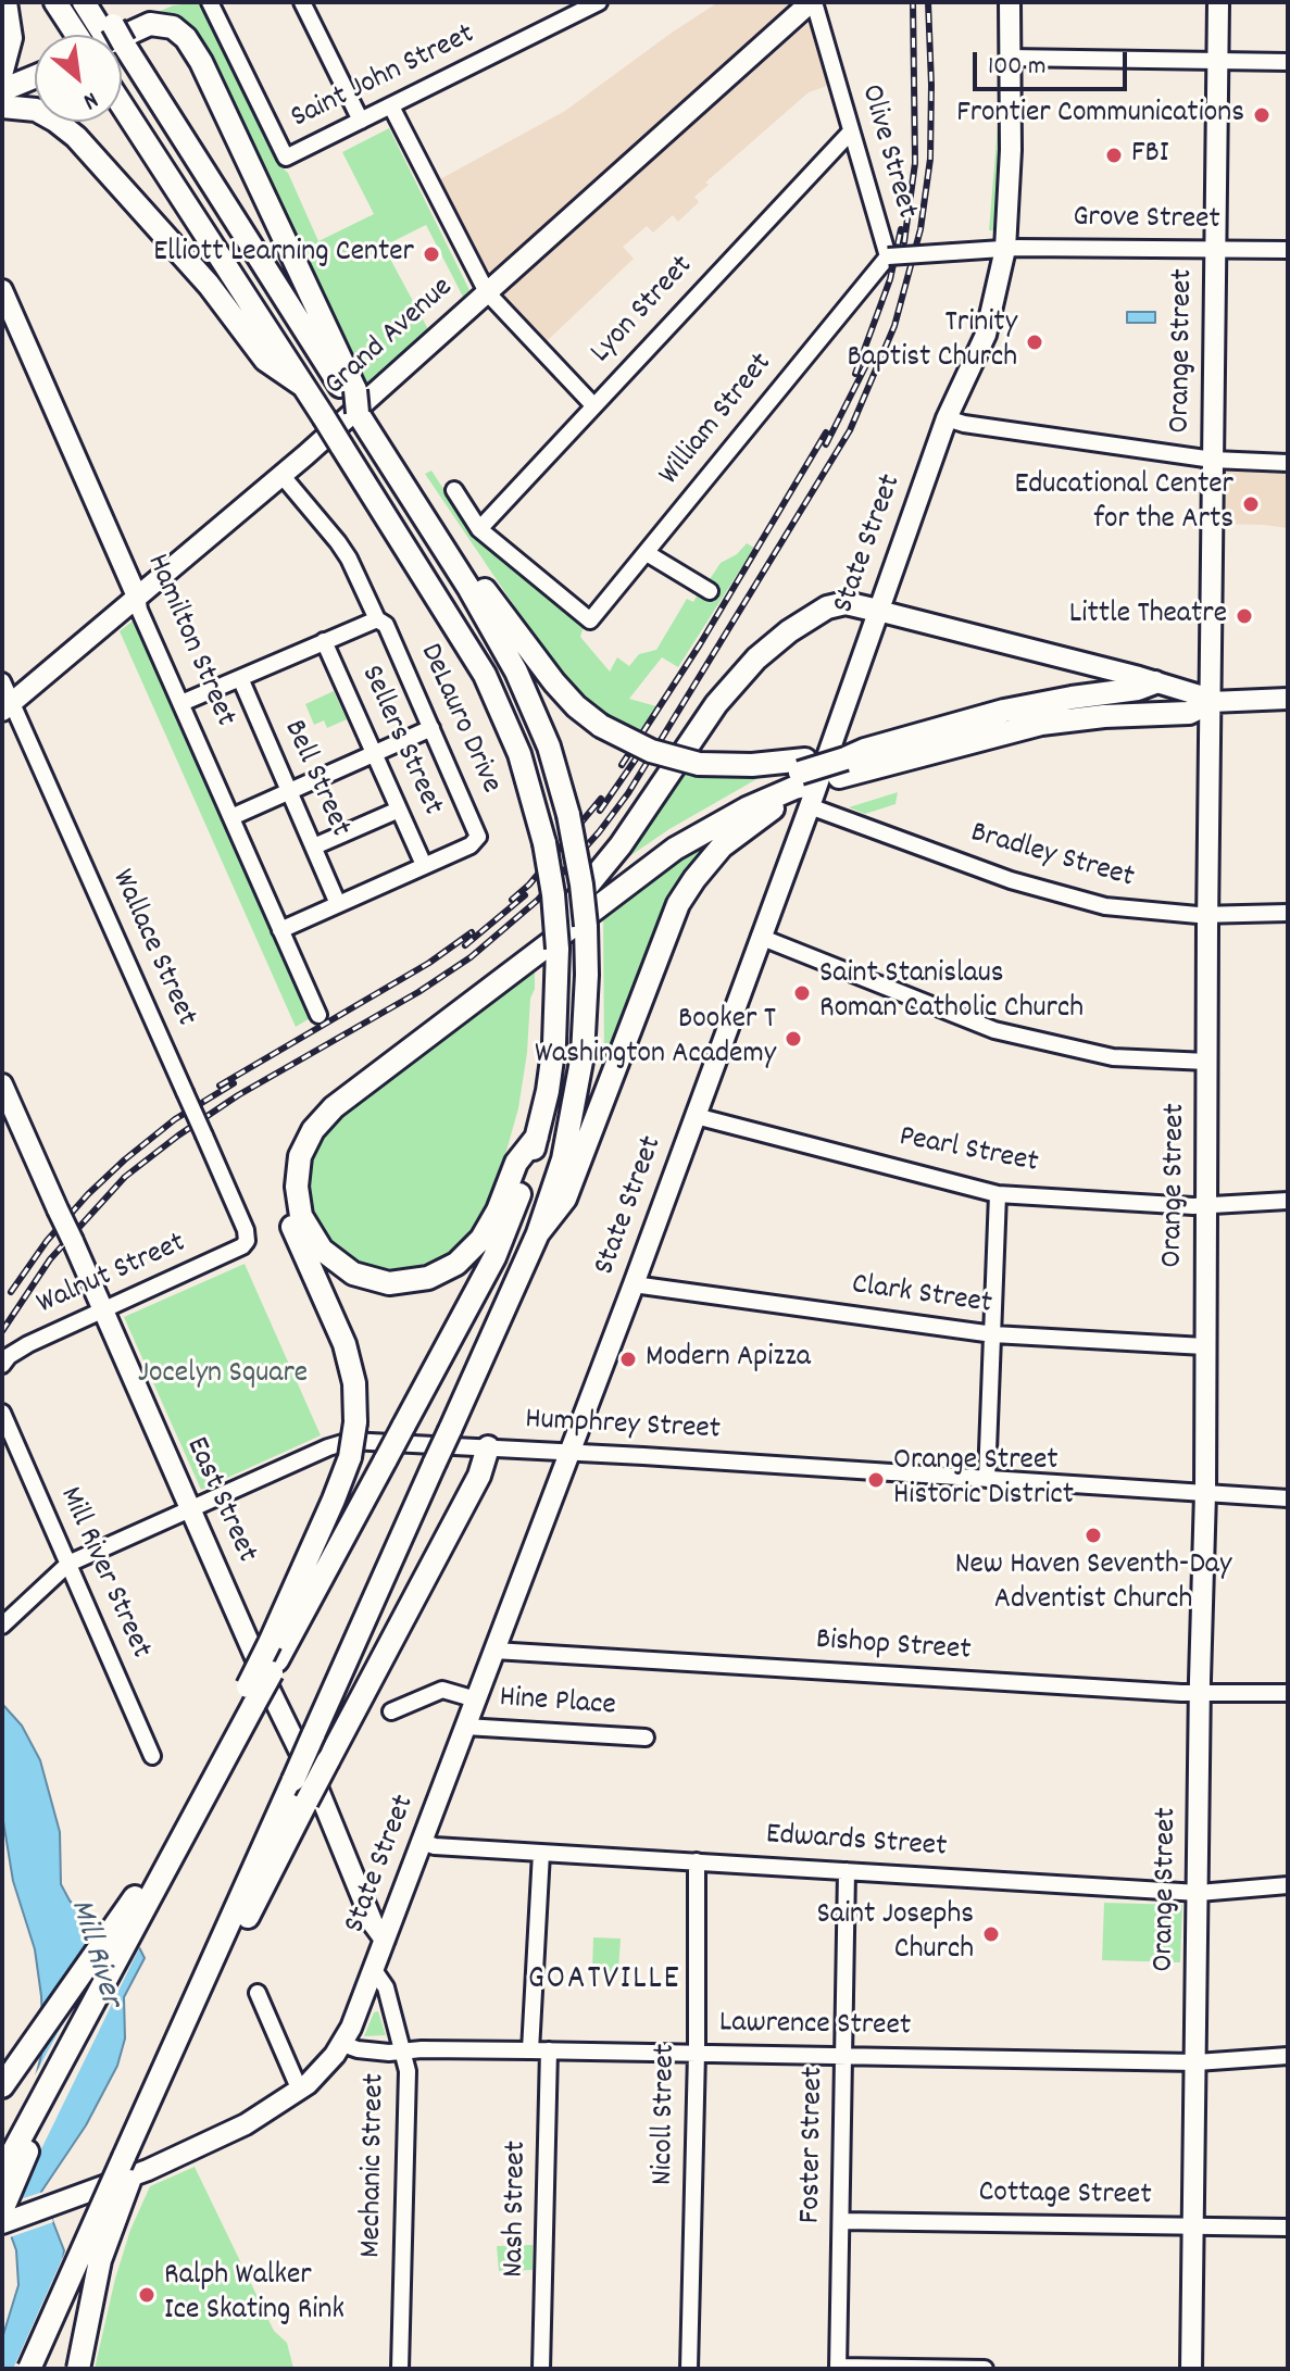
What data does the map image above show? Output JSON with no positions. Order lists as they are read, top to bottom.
{
  "streets": {
    "main road": [
      "Grand Avenue",
      "Orange Street",
      "State Street",
      "Hamilton Street",
      "East Street"
    ],
    "street": [
      "Saint John Street",
      "Olive Street",
      "Grove Street",
      "Lyon Street",
      "William Street",
      "DeLauro Drive",
      "Sellers Street",
      "Bell Street",
      "Bradley Street",
      "Wallace Street",
      "Pearl Street",
      "Walnut Street",
      "Clark Street",
      "Humphrey Street",
      "Mill River Street",
      "Bishop Street",
      "Hine Place",
      "Edwards Street",
      "Lawrence Street",
      "Nicoll Street",
      "Foster Street",
      "Mechanic Street",
      "Cottage Street",
      "Nash Street"
    ]
  },
  "crossings": [
    ["Olive Street", "Grove Street"],
    ["Olive Street", "Lyon Street"],
    ["Olive Street", "Grand Avenue"],
    ["Olive Street", "William Street"],
    ["Olive Street", "State Street"],
    ["Grove Street", "Orange Street"],
    ["Grove Street", "State Street"],
    ["Lyon Street", "William Street"],
    ["Grand Avenue", "Hamilton Street"],
    ["Grand Avenue", "DeLauro Drive"],
    ["Grand Avenue", "Wallace Street"],
    ["Orange Street", "Bradley Street"],
    ["Orange Street", "Pearl Street"],
    ["Orange Street", "Clark Street"],
    ["Orange Street", "Humphrey Street"],
    ["Orange Street", "Bishop Street"],
    ["Orange Street", "Edwards Street"],
    ["Orange Street", "Lawrence Street"],
    ["Orange Street", "Cottage Street"],
    ["State Street", "Bradley Street"],
    ["State Street", "Pearl Street"],
    ["State Street", "Clark Street"],
    ["State Street", "Humphrey Street"],
    ["State Street", "East Street"],
    ["State Street", "Bishop Street"],
    ["State Street", "Hine Place"],
    ["State Street", "Edwards Street"],
    ["State Street", "Lawrence Street"],
    ["State Street", "Mechanic Street"],
    ["DeLauro Drive", "Sellers Street"],
    ["Wallace Street", "Walnut Street"],
    ["Walnut Street", "East Street"],
    ["Humphrey Street", "East Street"],
    ["Humphrey Street", "Mill River Street"],
    ["Edwards Street", "Nicoll Street"],
    ["Edwards Street", "Foster Street"],
    ["Lawrence Street", "Nicoll Street"],
    ["Lawrence Street", "Foster Street"],
    ["Lawrence Street", "Mechanic Street"],
    ["Lawrence Street", "Nash Street"],
    ["Foster Street", "Cottage Street"]
  ],
  "districts": ["GOATVILLE"],
  "water": ["Mill River"],
  "parks": ["Jocelyn Square"],
  "places": [
    "Frontier Communications",
    "FBI",
    "Elliott Learning Center",
    "Trinity Baptist Church",
    "Educational Center for the Arts",
    "Little Theatre",
    "Saint Stanislaus Roman Catholic Church",
    "Booker T Washington Academy",
    "Modern Apizza",
    "Orange Street Historic District",
    "New Haven Seventh-Day Adventist Church",
    "Saint Josephs Church",
    "Ralph Walker Ice Skating Rink"
  ],
  "scale_bar": "100 m",
  "north": "bottom right"
}
